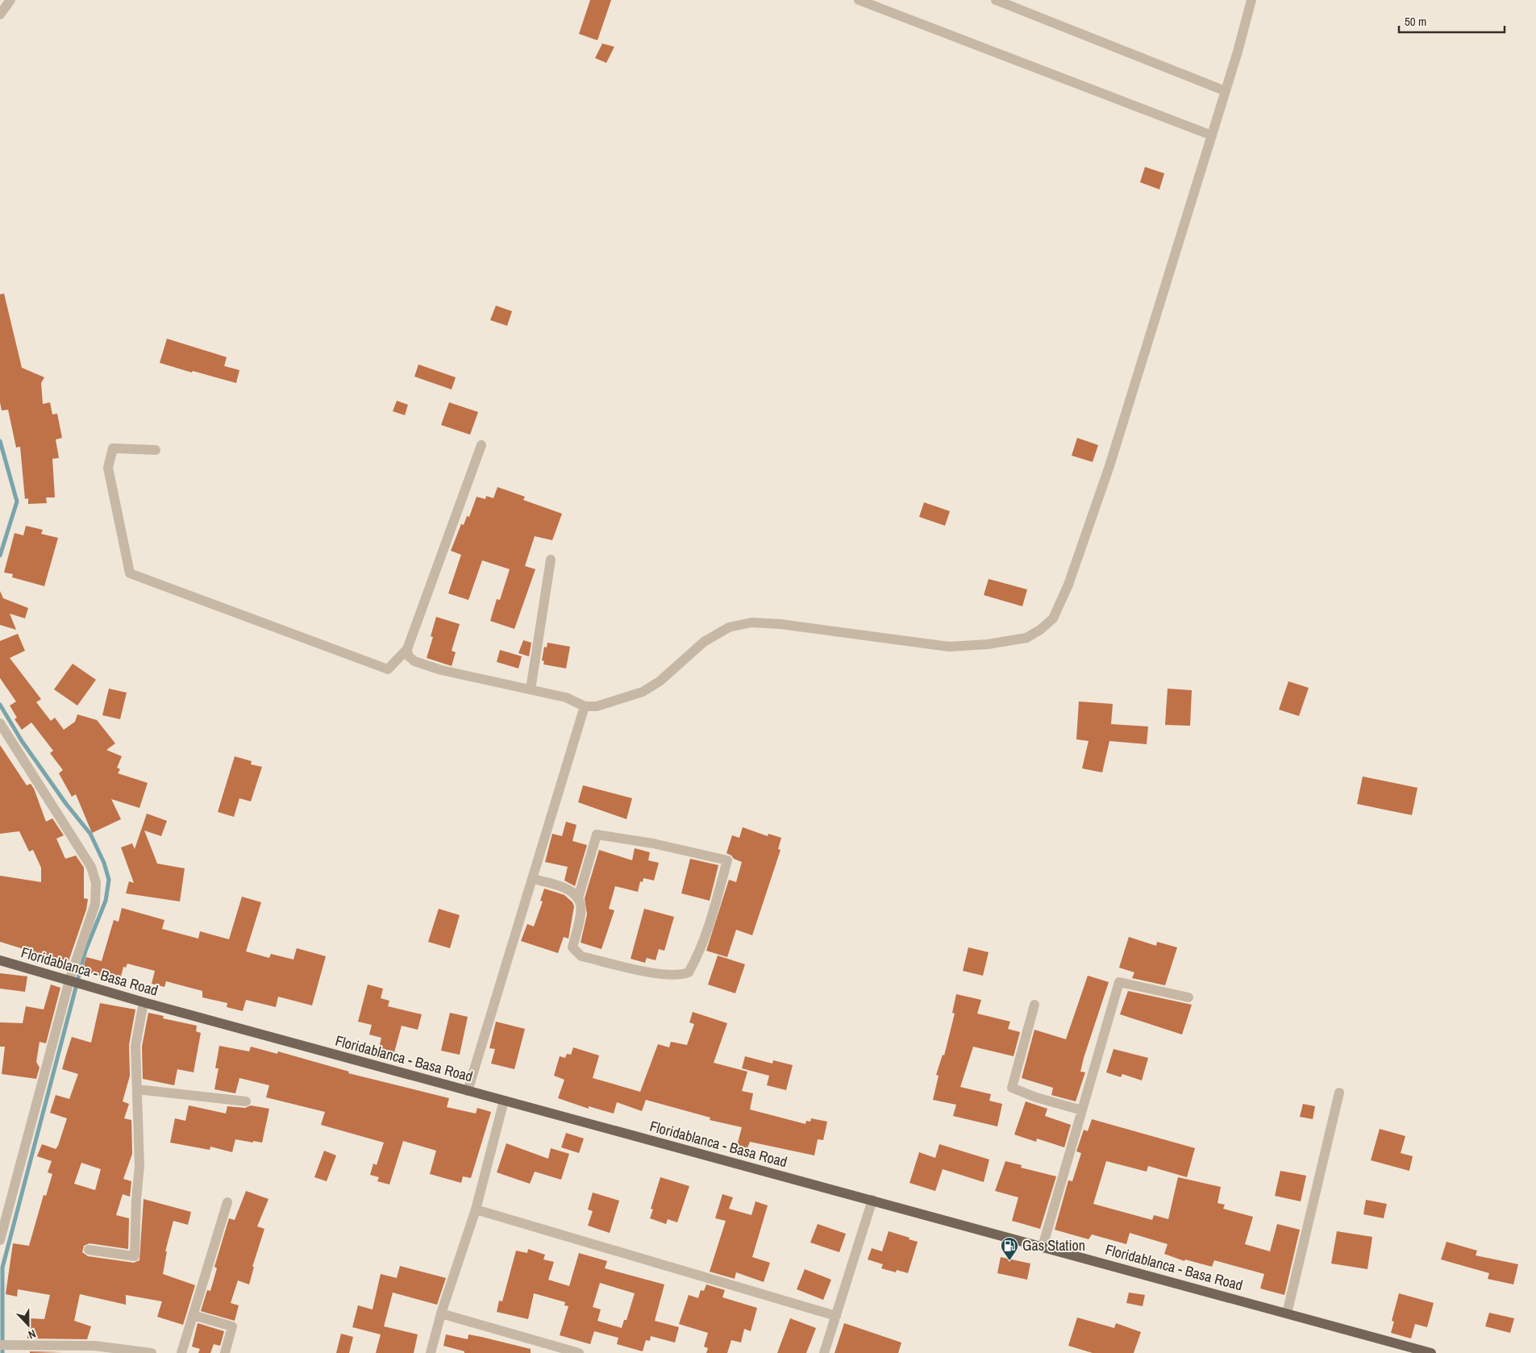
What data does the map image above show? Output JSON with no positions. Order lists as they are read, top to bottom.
{
  "streets": {
    "main road": ["Floridablanca - Basa Road"]
  },
  "places": {
    "fuel station": ["Gas Station"]
  },
  "scale_bar": "50 m",
  "north": "bottom"
}
